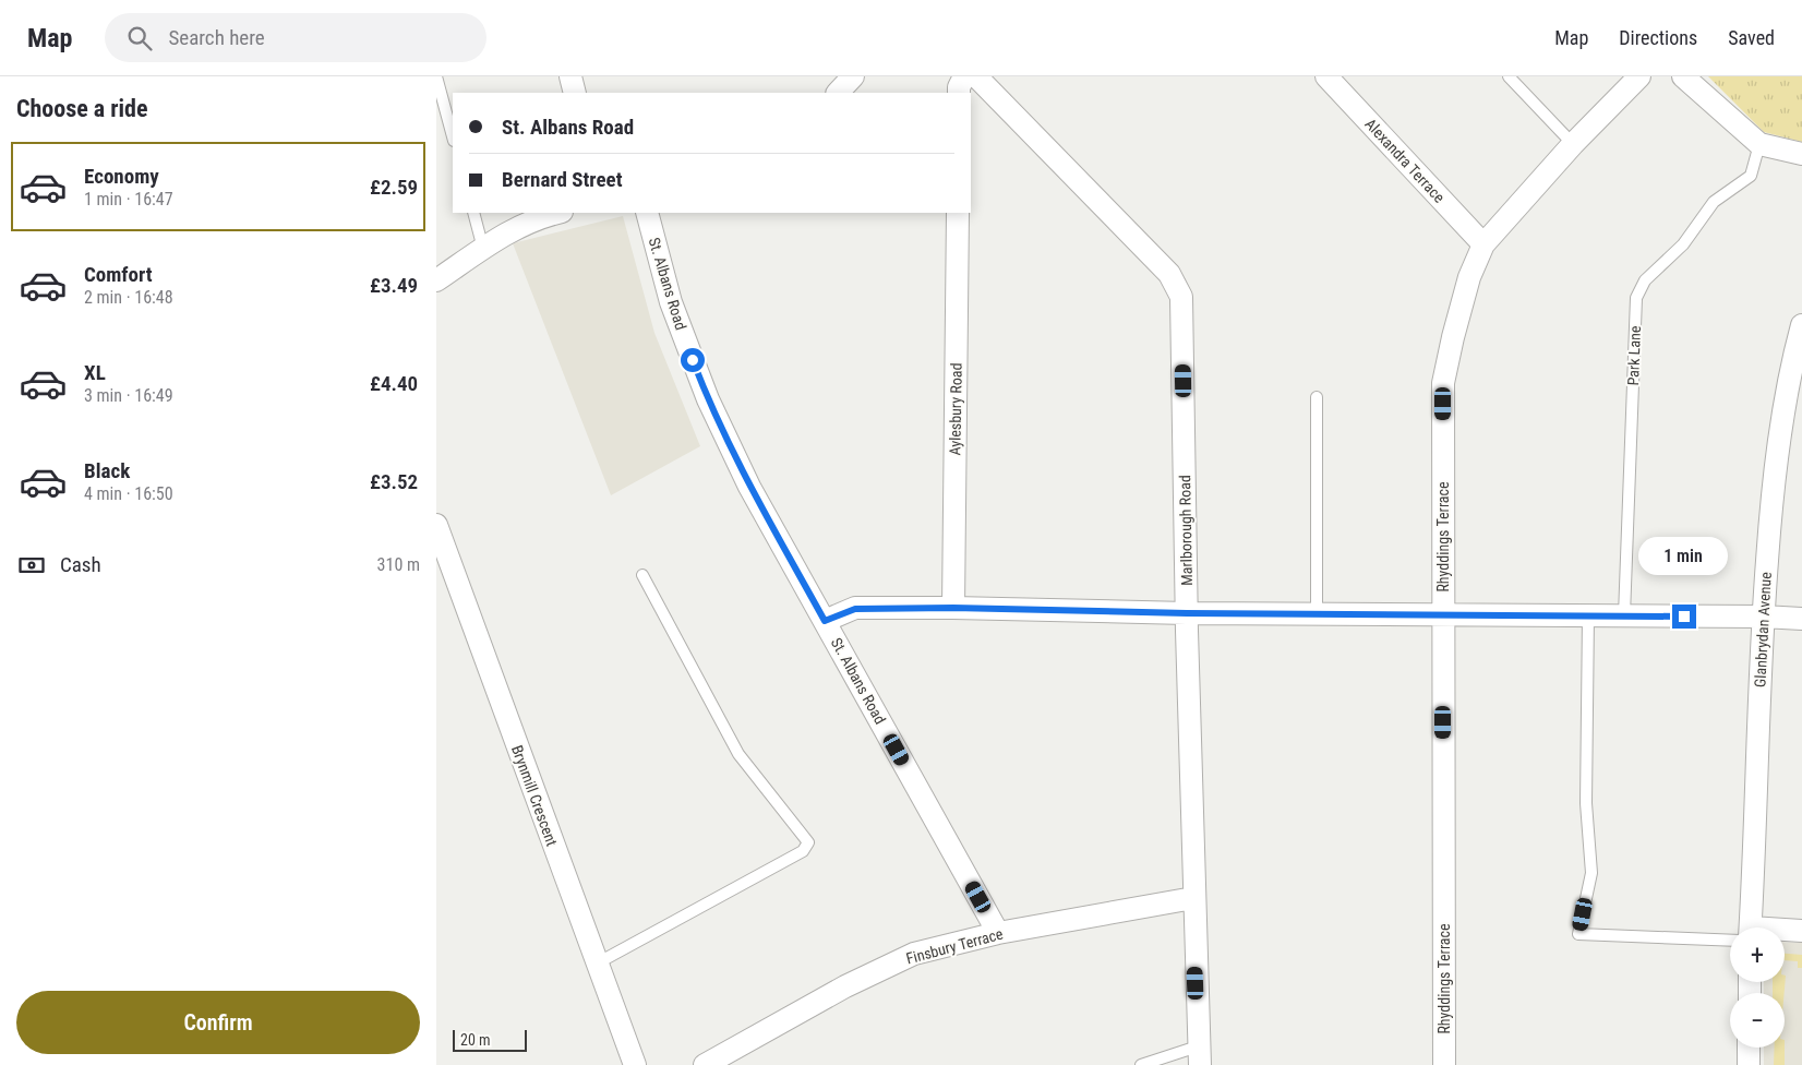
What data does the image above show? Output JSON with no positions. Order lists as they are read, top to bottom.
{
  "streets": {
    "street": [
      "Alexandra Terrace",
      "St. Albans Road",
      "Aylesbury Road",
      "Marlborough Road",
      "Rhyddings Terrace",
      "Glanbrydan Avenue",
      "Brynmill Crescent",
      "Finsbury Terrace"
    ],
    "lane": ["Park Lane"]
  },
  "crossings": [
    ["Alexandra Terrace", "Rhyddings Terrace"],
    ["St. Albans Road", "Finsbury Terrace"],
    ["Marlborough Road", "Finsbury Terrace"]
  ],
  "scale_bar": "20 m",
  "page": {
    "header": "Map",
    "search": "Search here",
    "nav": ["Map", "Directions", "Saved"],
    "heading": "Choose a ride",
    "banner": ["St. Albans Road", "Bernard Street"],
    "list": [
      {
        "name": "Economy",
        "note": "1 min · 16:47",
        "value": "£2.59"
      },
      {
        "name": "Comfort",
        "note": "2 min · 16:48",
        "value": "£3.49"
      },
      {
        "name": "XL",
        "note": "3 min · 16:49",
        "value": "£4.40"
      },
      {
        "name": "Black",
        "note": "4 min · 16:50",
        "value": "£3.52"
      }
    ],
    "pay": ["Cash", "310 m"],
    "bubble": "1 min",
    "map_buttons": ["+", "−"],
    "buttons": "Confirm",
    "scale": "20 m"
  }
}
